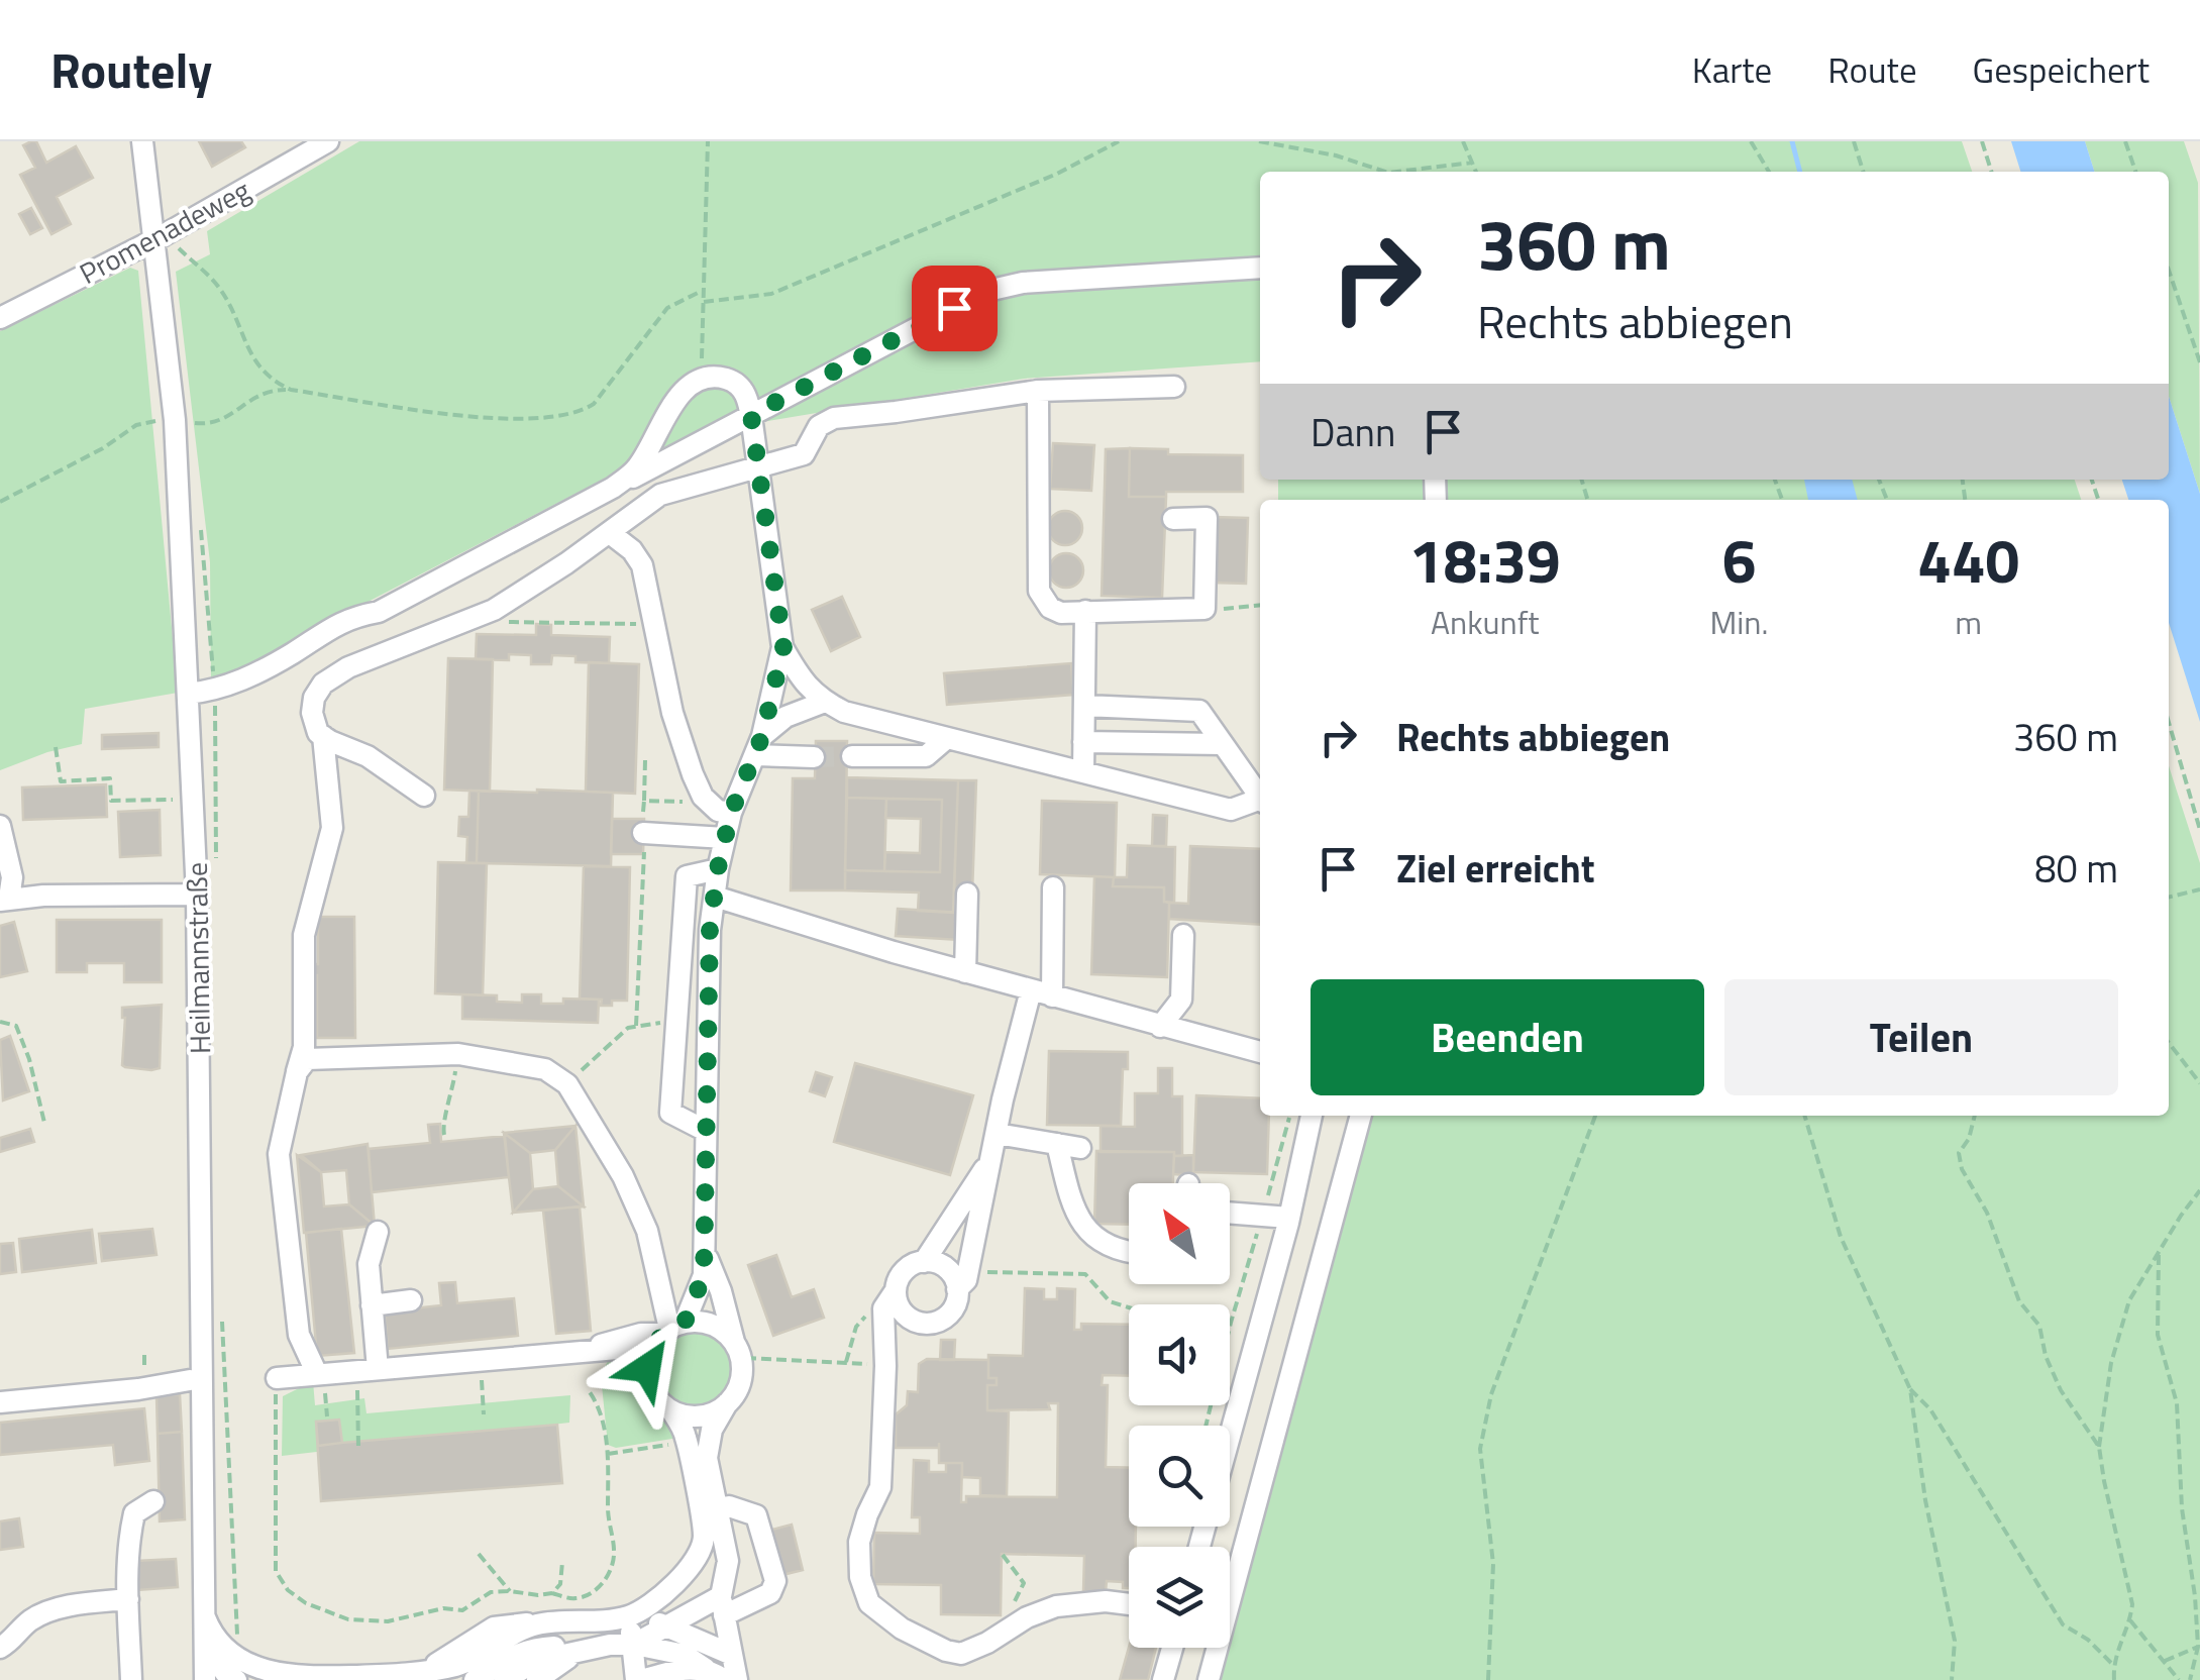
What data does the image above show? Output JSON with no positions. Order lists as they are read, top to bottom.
{
  "streets": {
    "street": ["Promenadeweg", "Heilmannstraße"]
  },
  "crossings": [
    ["Promenadeweg", "Heilmannstraße"]
  ],
  "north": "top left",
  "page": {
    "header": "Routely",
    "nav": ["Karte", "Route", "Gespeichert"],
    "turn": ["360 m", "Rechts abbiegen"],
    "then": "Dann",
    "eta": [
      "18:39",
      "Ankunft",
      "6",
      "Min.",
      "440",
      "m"
    ],
    "list": [
      {
        "name": "Rechts abbiegen",
        "value": "360 m"
      },
      {
        "name": "Ziel erreicht",
        "value": "80 m"
      }
    ],
    "buttons": ["Beenden", "Teilen"]
  }
}
